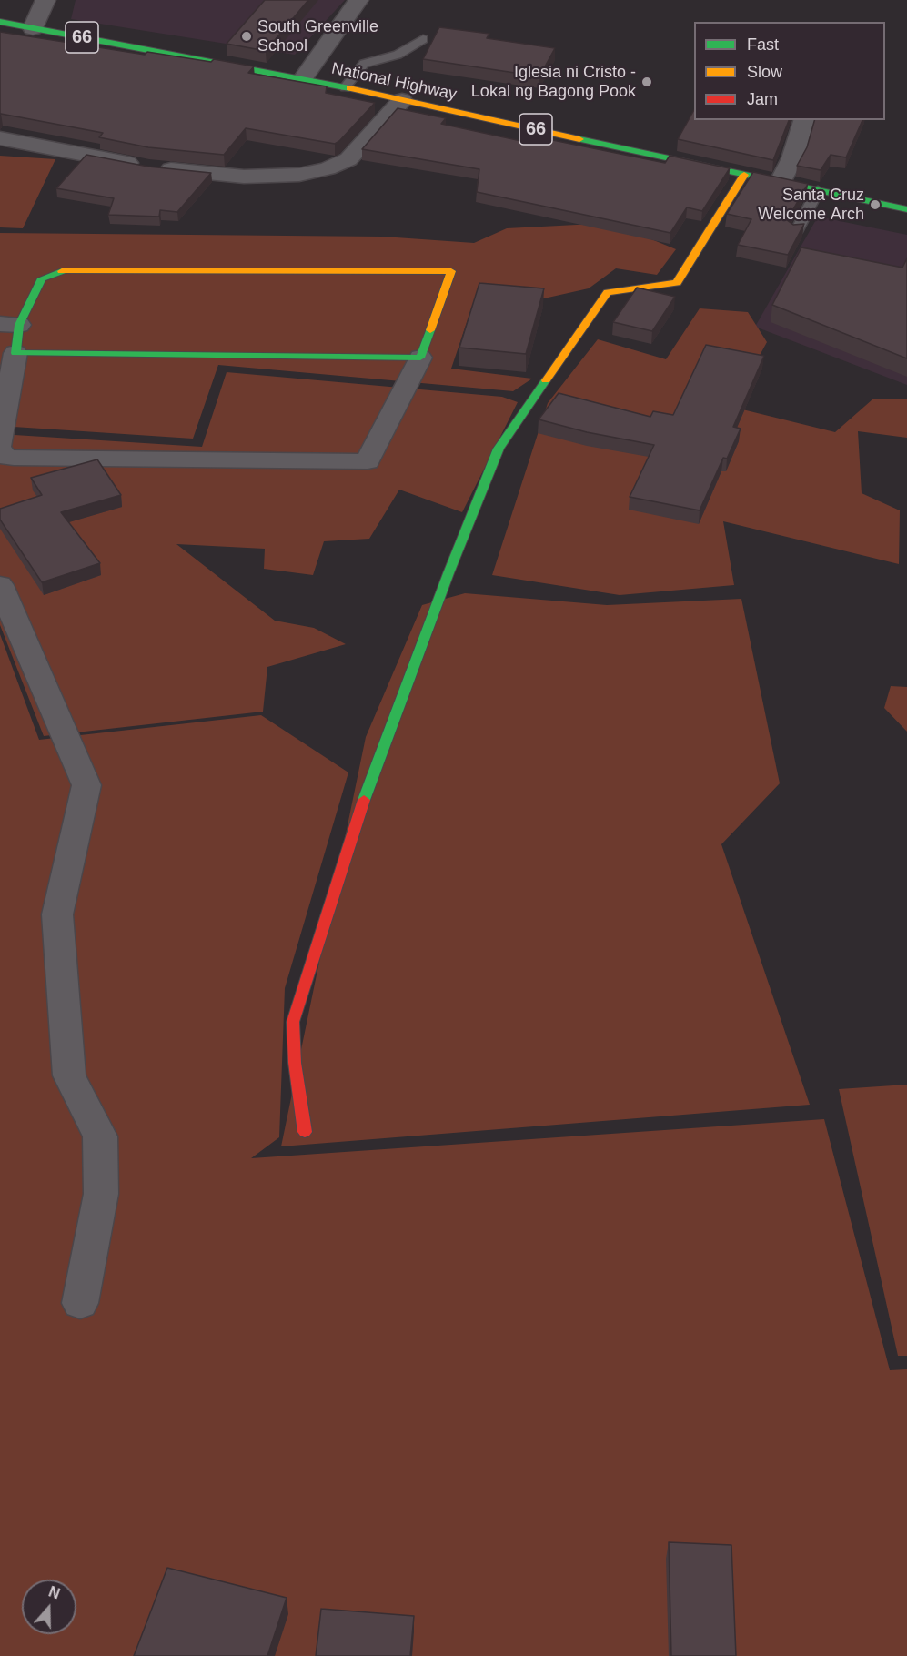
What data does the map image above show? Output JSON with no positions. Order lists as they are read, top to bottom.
{
  "streets": {
    "street": ["66", "National Highway"]
  },
  "places": ["South Greenville School", "Iglesia ni Cristo - Lokal ng Bagong Pook", "Santa Cruz Welcome Arch"],
  "legend": ["Fast", "Slow", "Jam"],
  "north": "top"
}
